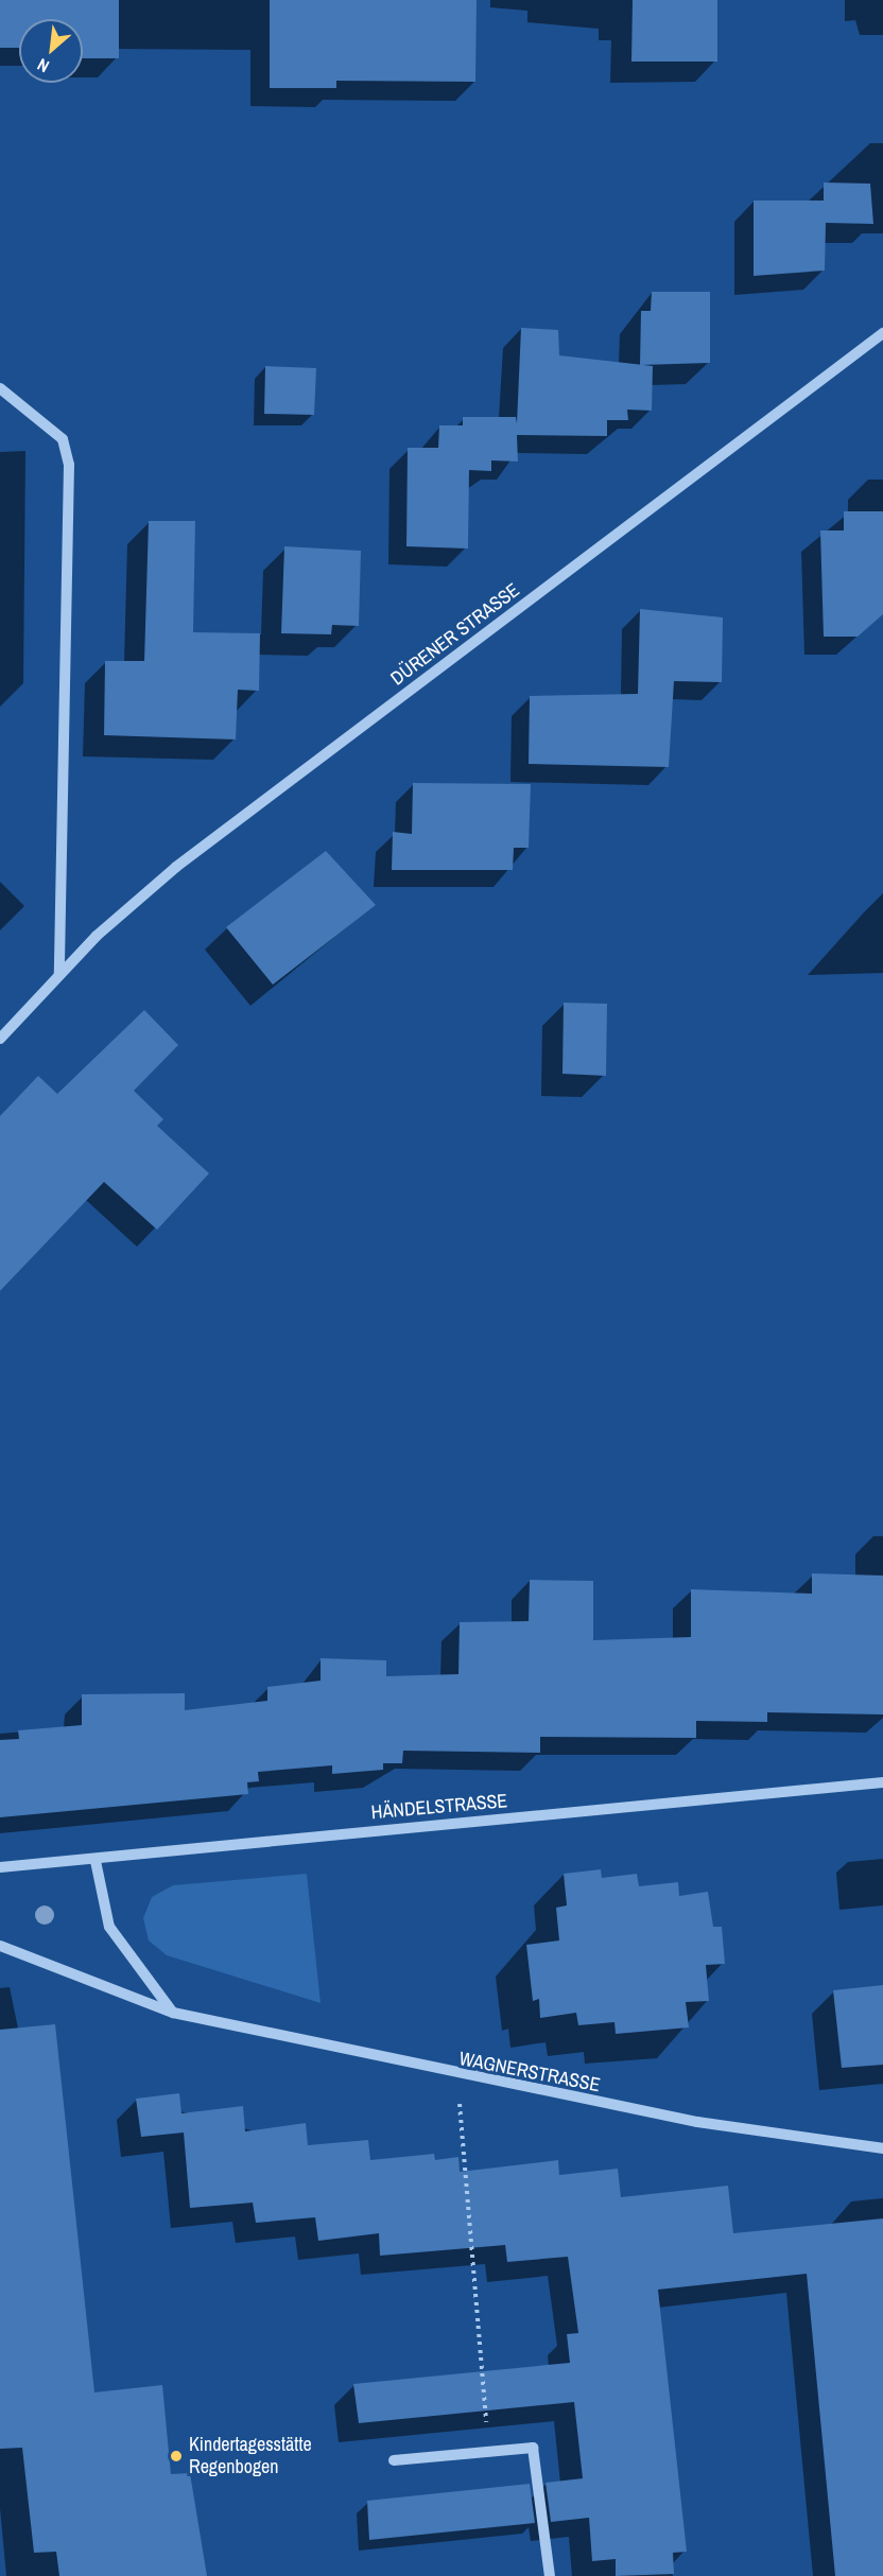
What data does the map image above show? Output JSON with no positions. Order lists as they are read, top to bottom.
{
  "streets": {
    "street": ["DÜRENER STRASSE", "HÄNDELSTRASSE", "WAGNERSTRASSE"]
  },
  "places": ["Kindertagesstätte Regenbogen"],
  "north": "bottom left"
}
